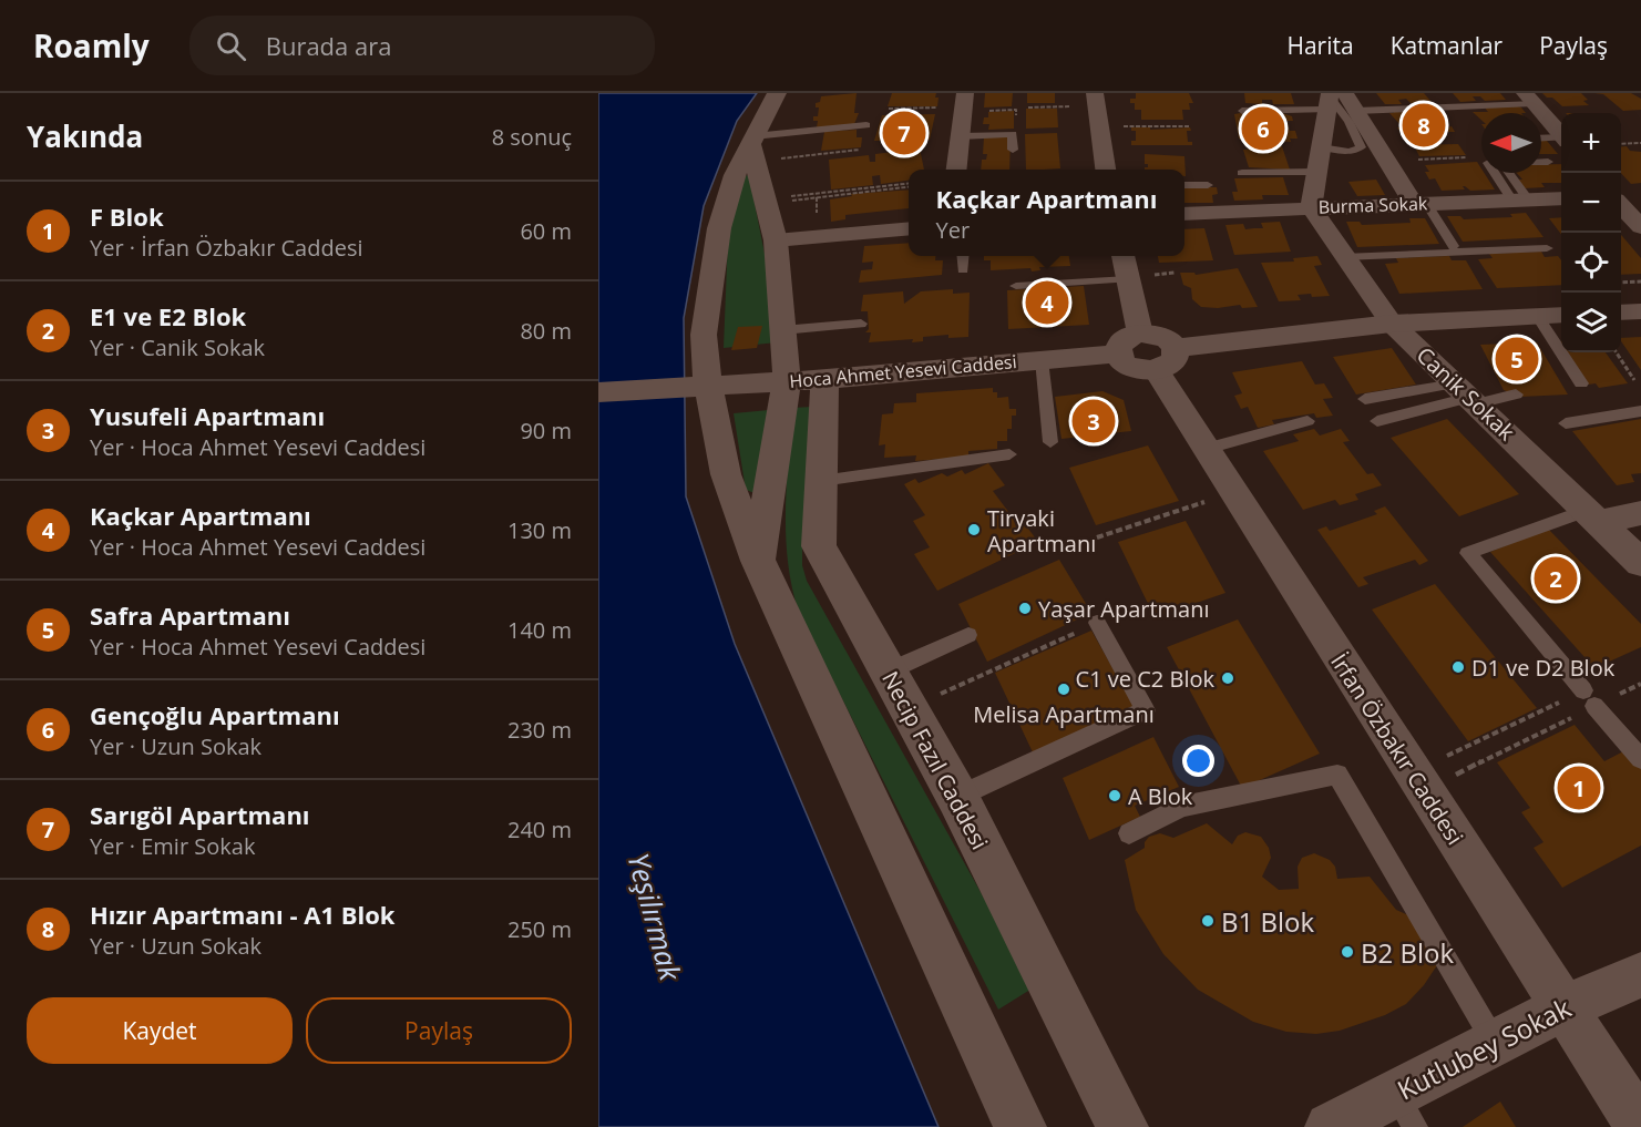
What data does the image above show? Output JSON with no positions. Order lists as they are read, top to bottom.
{
  "streets": {
    "street": [
      "Burma Sokak",
      "Hoca Ahmet Yesevi Caddesi",
      "Canik Sokak",
      "İrfan Özbakır Caddesi",
      "Necip Fazıl Caddesi",
      "Kutlubey Sokak"
    ]
  },
  "crossings": [
    ["Burma Sokak", "Canik Sokak"],
    ["Hoca Ahmet Yesevi Caddesi", "Necip Fazıl Caddesi"],
    ["İrfan Özbakır Caddesi", "Kutlubey Sokak"]
  ],
  "water": ["Yeşilırmak"],
  "places": [
    "Tiryaki Apartmanı",
    "Yaşar Apartmanı",
    "D1 ve D2 Blok",
    "C1 ve C2 Blok",
    "Melisa Apartmanı",
    "A Blok",
    "B1 Blok",
    "B2 Blok"
  ],
  "north": "left",
  "page": {
    "header": "Roamly",
    "search": "Burada ara",
    "nav": ["Harita", "Katmanlar", "Paylaş"],
    "heading": ["Yakında", "8 sonuç"],
    "pins": [
      "8",
      "6",
      "7",
      "4",
      "5",
      "3",
      "2",
      "1"
    ],
    "map_buttons": ["+", "−"],
    "popup": ["Kaçkar Apartmanı", "Yer"],
    "list": [
      {
        "mark": "1",
        "name": "F Blok",
        "note": "Yer · İrfan Özbakır Caddesi",
        "value": "60 m"
      },
      {
        "mark": "2",
        "name": "E1 ve E2 Blok",
        "note": "Yer · Canik Sokak",
        "value": "80 m"
      },
      {
        "mark": "3",
        "name": "Yusufeli Apartmanı",
        "note": "Yer · Hoca Ahmet Yesevi Caddesi",
        "value": "90 m"
      },
      {
        "mark": "4",
        "name": "Kaçkar Apartmanı",
        "note": "Yer · Hoca Ahmet Yesevi Caddesi",
        "value": "130 m"
      },
      {
        "mark": "5",
        "name": "Safra Apartmanı",
        "note": "Yer · Hoca Ahmet Yesevi Caddesi",
        "value": "140 m"
      },
      {
        "mark": "6",
        "name": "Gençoğlu Apartmanı",
        "note": "Yer · Uzun Sokak",
        "value": "230 m"
      },
      {
        "mark": "7",
        "name": "Sarıgöl Apartmanı",
        "note": "Yer · Emir Sokak",
        "value": "240 m"
      },
      {
        "mark": "8",
        "name": "Hızır Apartmanı - A1 Blok",
        "note": "Yer · Uzun Sokak",
        "value": "250 m"
      }
    ],
    "buttons": ["Kaydet", "Paylaş"]
  }
}
